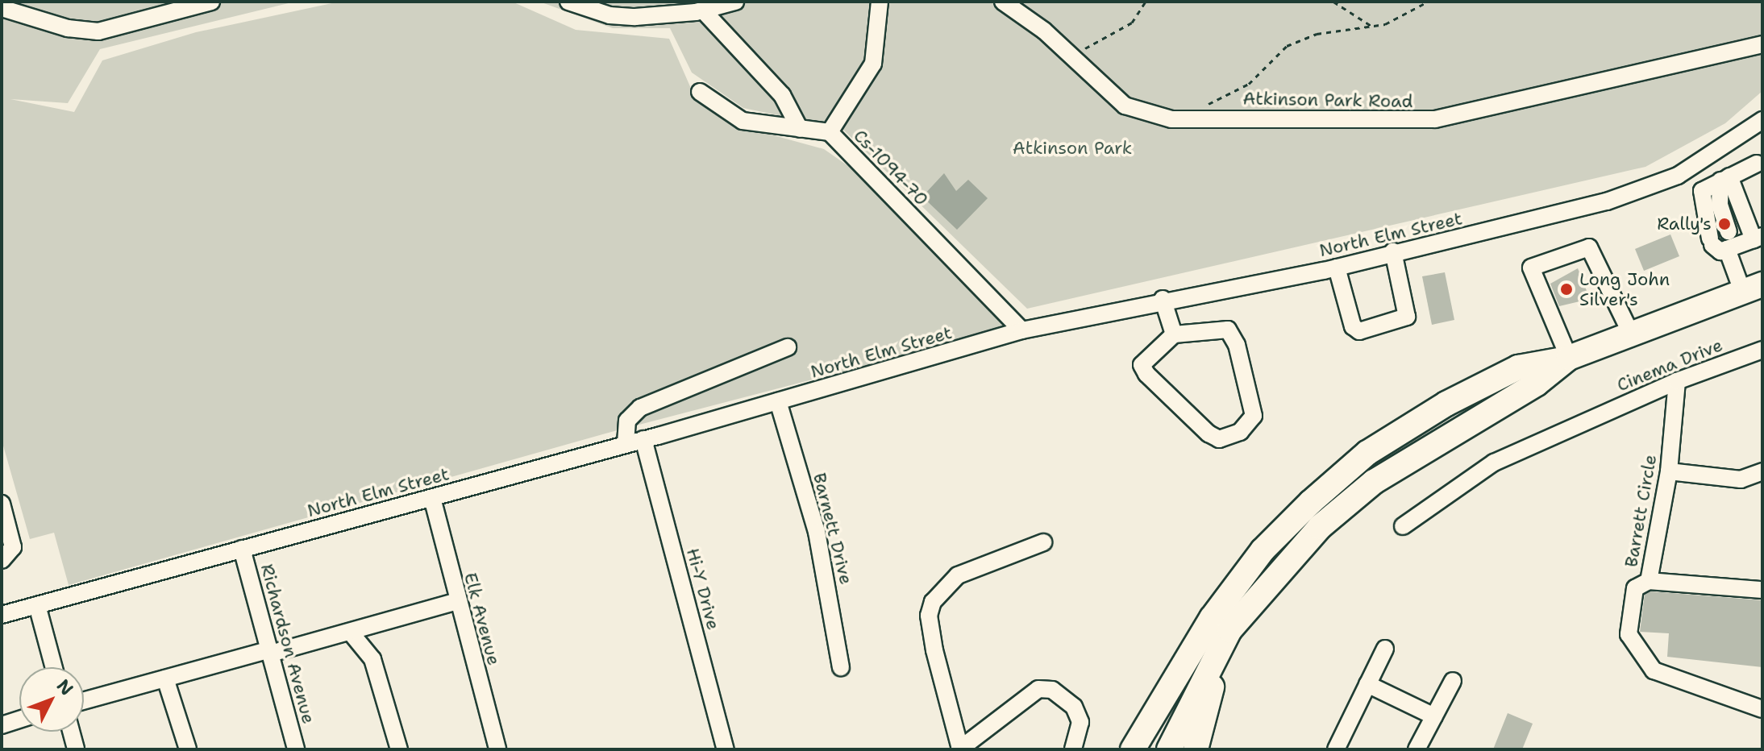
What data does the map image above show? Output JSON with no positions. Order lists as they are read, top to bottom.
{
  "streets": {
    "street": [
      "Atkinson Park Road",
      "Cs-1094-70",
      "North Elm Street",
      "Cinema Drive",
      "Barrett Circle",
      "Barnett Drive",
      "Hi-Y Drive",
      "Elk Avenue",
      "Richardson Avenue"
    ]
  },
  "crossings": [
    ["Cs-1094-70", "North Elm Street"],
    ["North Elm Street", "Barnett Drive"],
    ["North Elm Street", "Hi-Y Drive"],
    ["North Elm Street", "Elk Avenue"],
    ["North Elm Street", "Richardson Avenue"],
    ["Cinema Drive", "Barrett Circle"]
  ],
  "parks": ["Atkinson Park"],
  "places": ["Rally's", "Long John Silver's"],
  "north": "top right"
}
